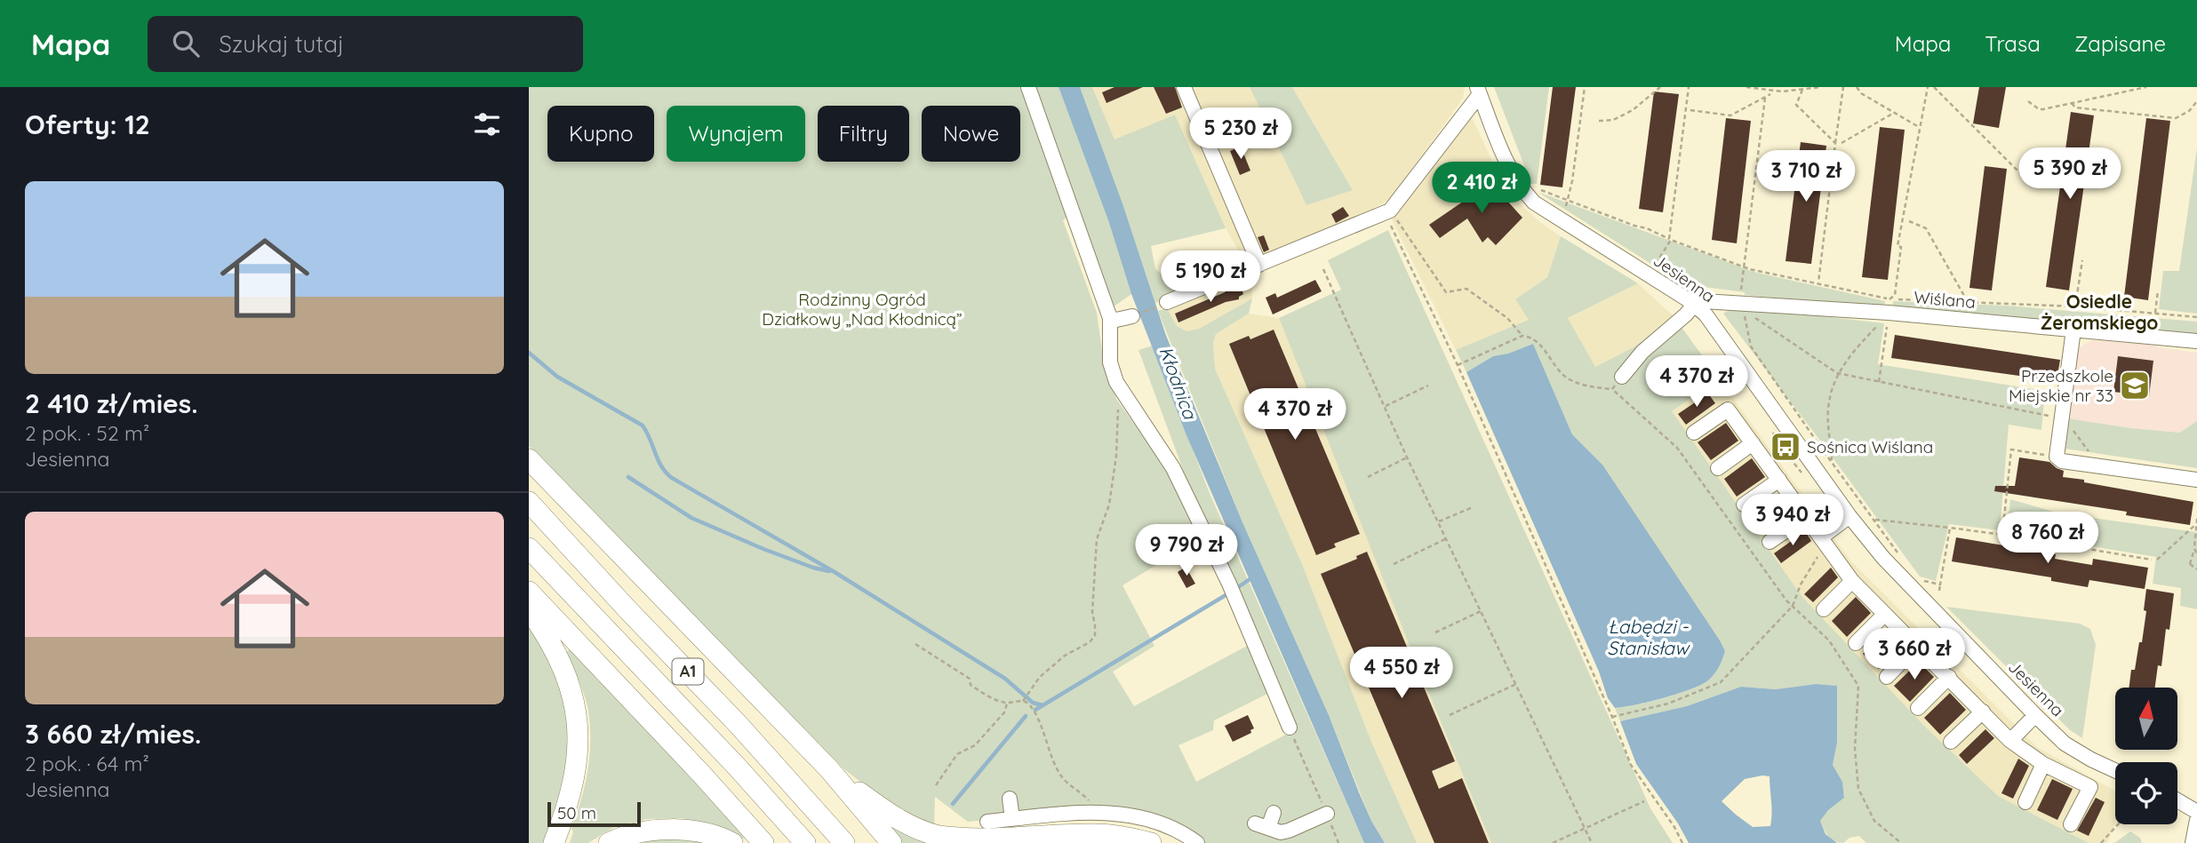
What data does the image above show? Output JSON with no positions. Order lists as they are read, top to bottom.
{
  "streets": {
    "highway": ["A1"],
    "street": ["Jesienna", "Wiślana"]
  },
  "crossings": [
    ["Jesienna", "Wiślana"]
  ],
  "districts": ["Osiedle Żeromskiego"],
  "water": ["Kłodnica", "Łabędzi - Stanisław"],
  "parks": ["Rodzinny Ogród Działkowy „Nad Kłodnicą”"],
  "places": {
    "school or university": ["Przedszkole Miejskie nr 33"],
    "bus stop": ["Sośnica Wiślana"]
  },
  "scale_bar": "50 m",
  "north": "top",
  "page": {
    "header": "Mapa",
    "search": "Szukaj tutaj",
    "nav": ["Mapa", "Trasa", "Zapisane"],
    "heading": "Oferty: 12",
    "chip": [
      "Kupno",
      "Wynajem",
      "Filtry",
      "Nowe"
    ],
    "price": [
      "5 230 zł",
      "5 390 zł",
      "3 710 zł",
      "2 410 zł",
      "5 190 zł",
      "4 370 zł",
      "4 370 zł",
      "3 940 zł",
      "8 760 zł",
      "9 790 zł",
      "3 660 zł",
      "4 550 zł"
    ],
    "list": [
      {
        "name": "2 410 zł/mies.",
        "note": "2 pok. · 52 m² · Jesienna"
      },
      {
        "name": "3 660 zł/mies.",
        "note": "2 pok. · 64 m² · Jesienna"
      }
    ],
    "scale": "50 m"
  }
}
